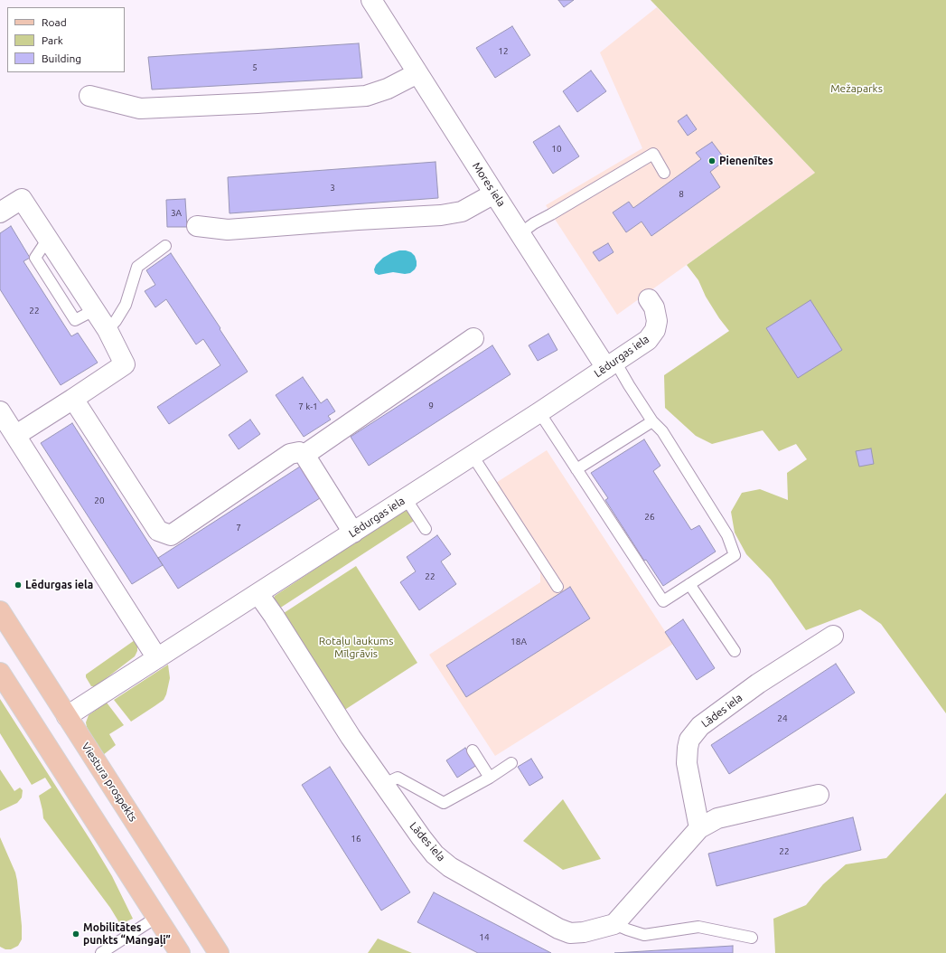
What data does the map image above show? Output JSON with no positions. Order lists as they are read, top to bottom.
{
  "streets": {
    "main road": ["Viestura prospekts"],
    "street": ["Mores iela", "Lēdurgas iela", "Lādes iela"]
  },
  "crossings": [
    ["Mores iela", "Lēdurgas iela"],
    ["Lēdurgas iela", "Lādes iela"],
    ["Lēdurgas iela", "Viestura prospekts"]
  ],
  "parks": ["Mežaparks", "Rotaļu laukums Mīlgrāvis"],
  "places": ["Pienenītes", "Lēdurgas iela", "Mobilitātes punkts “Mangaļi”"],
  "house_numbers": [
    "12",
    "5",
    "10",
    "3",
    "8",
    "3A",
    "22",
    "9",
    "7 k-1",
    "20",
    "26",
    "7",
    "22",
    "18A",
    "24",
    "16",
    "22",
    "14"
  ],
  "legend": ["Road", "Park", "Building"]
}
